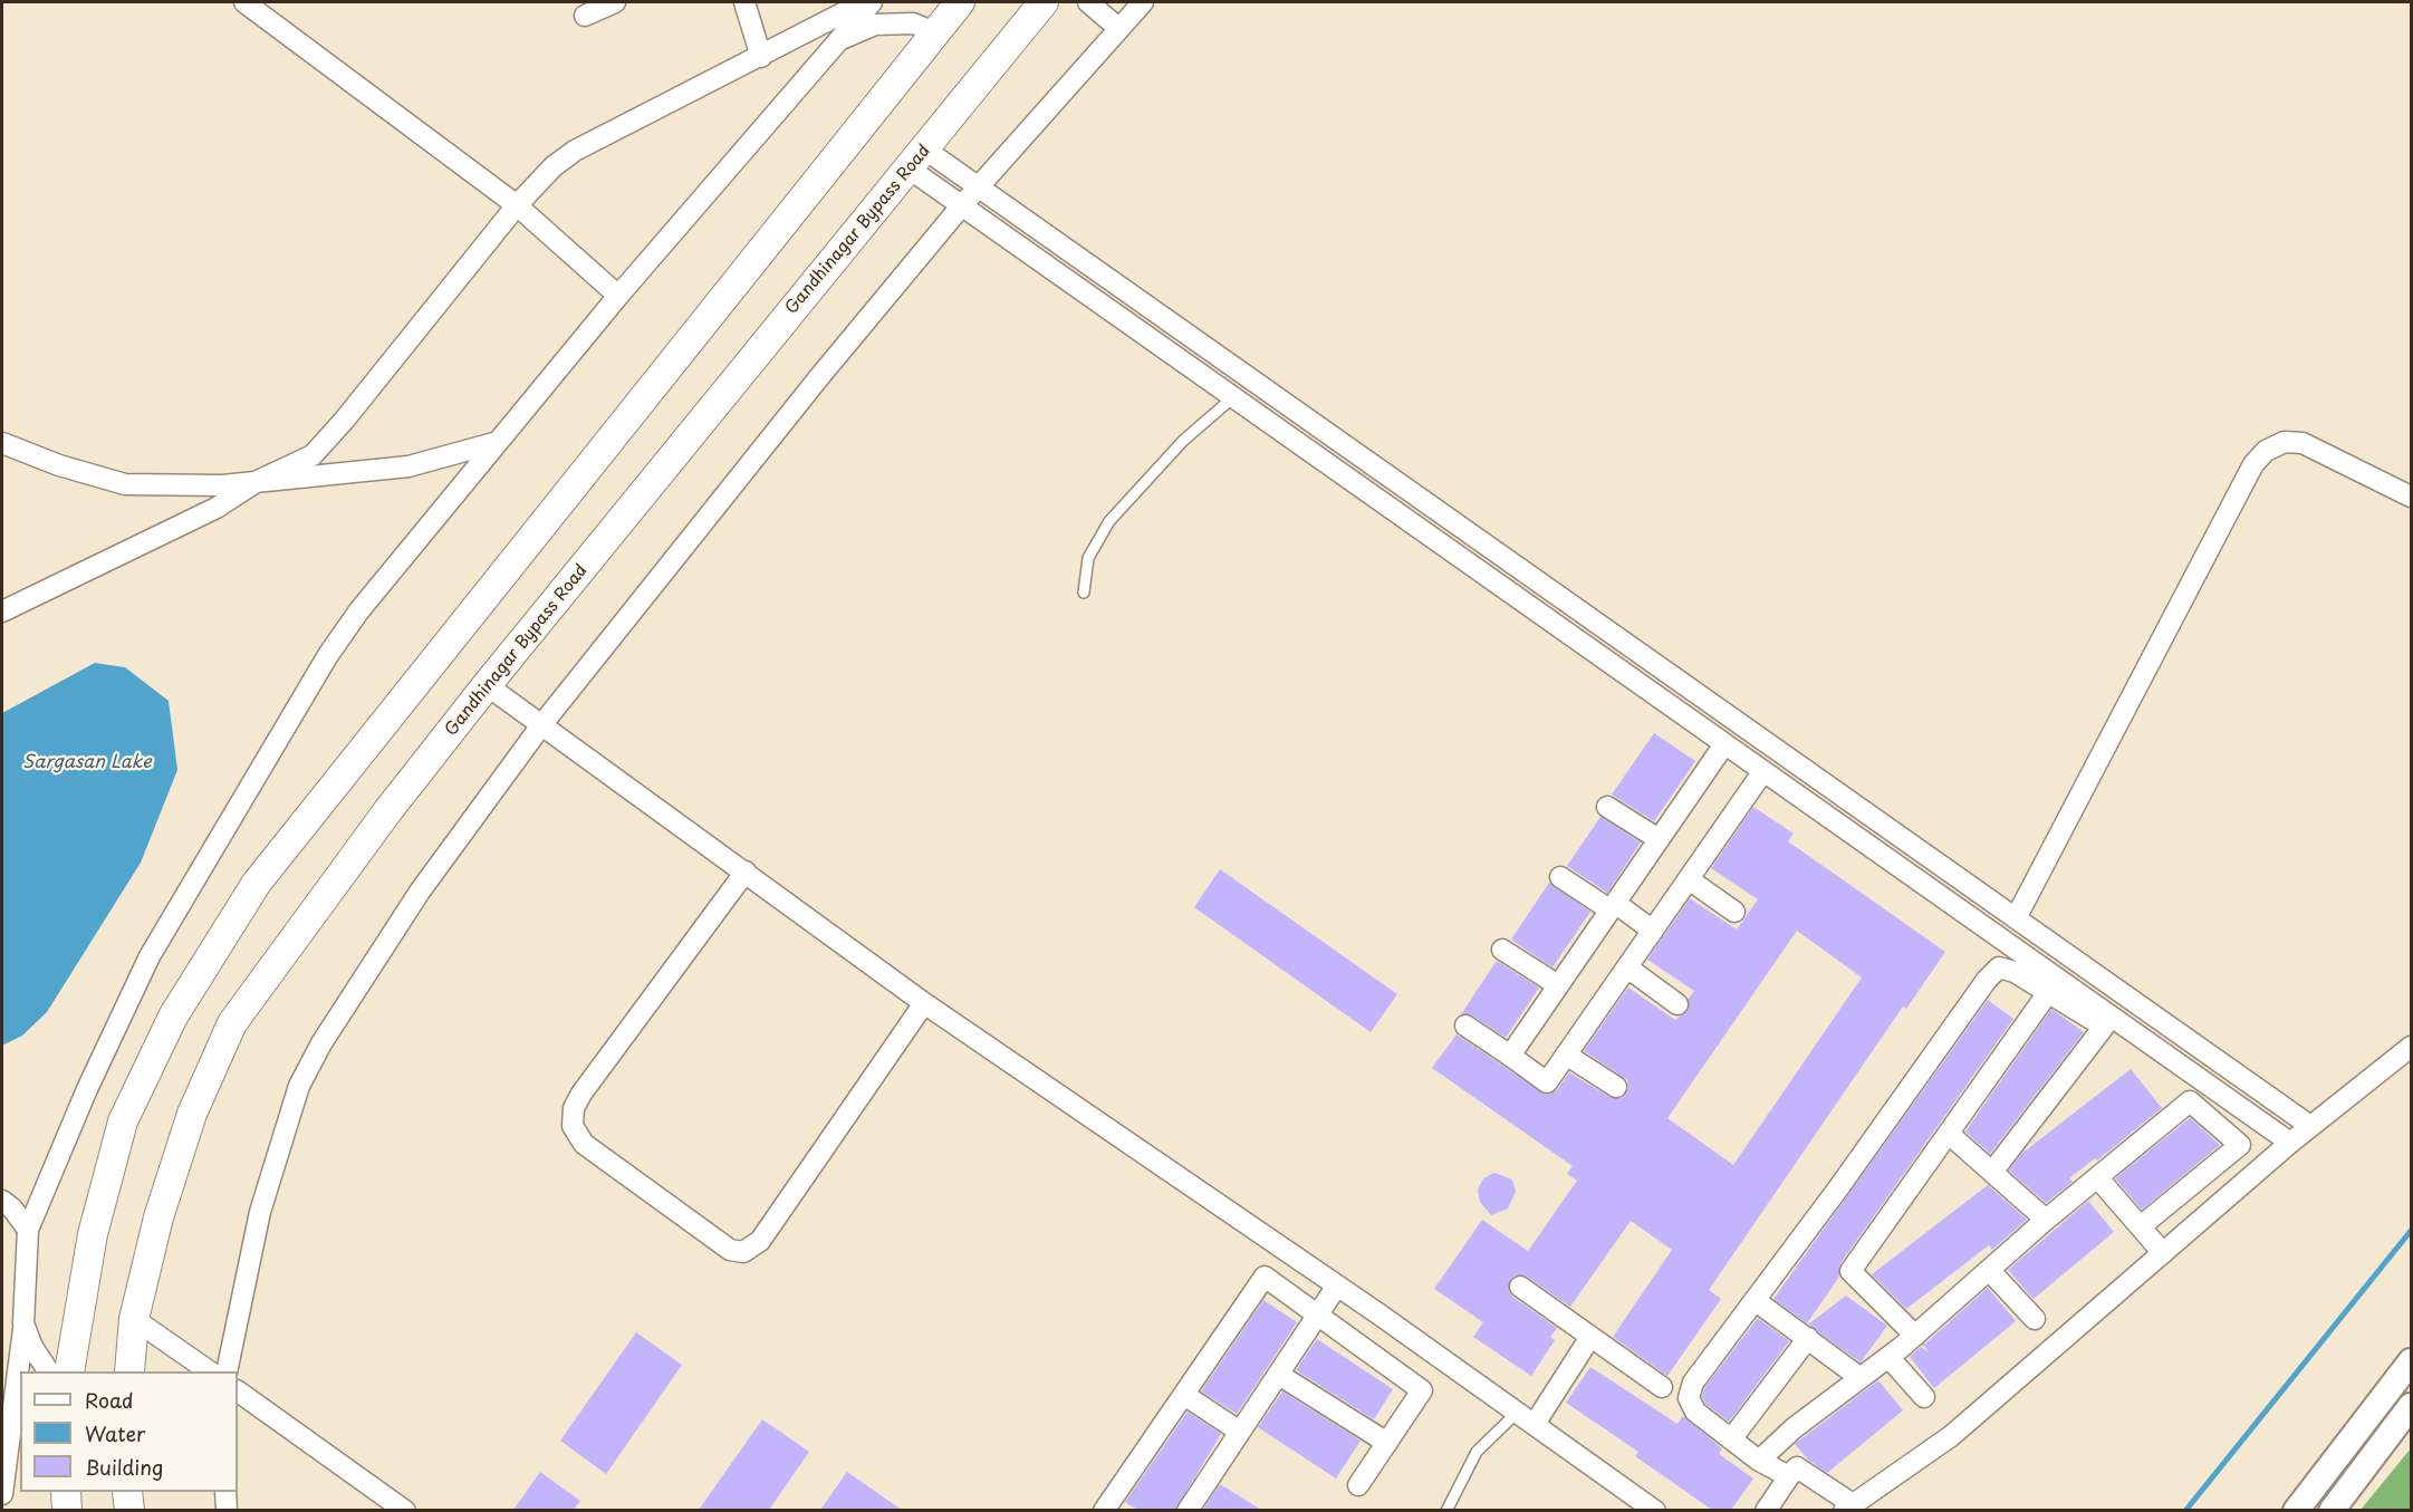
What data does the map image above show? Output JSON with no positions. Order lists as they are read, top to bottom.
{
  "streets": {
    "main road": ["Gandhinagar Bypass Road"]
  },
  "water": ["Sargasan Lake"],
  "legend": ["Road", "Water", "Building"]
}
